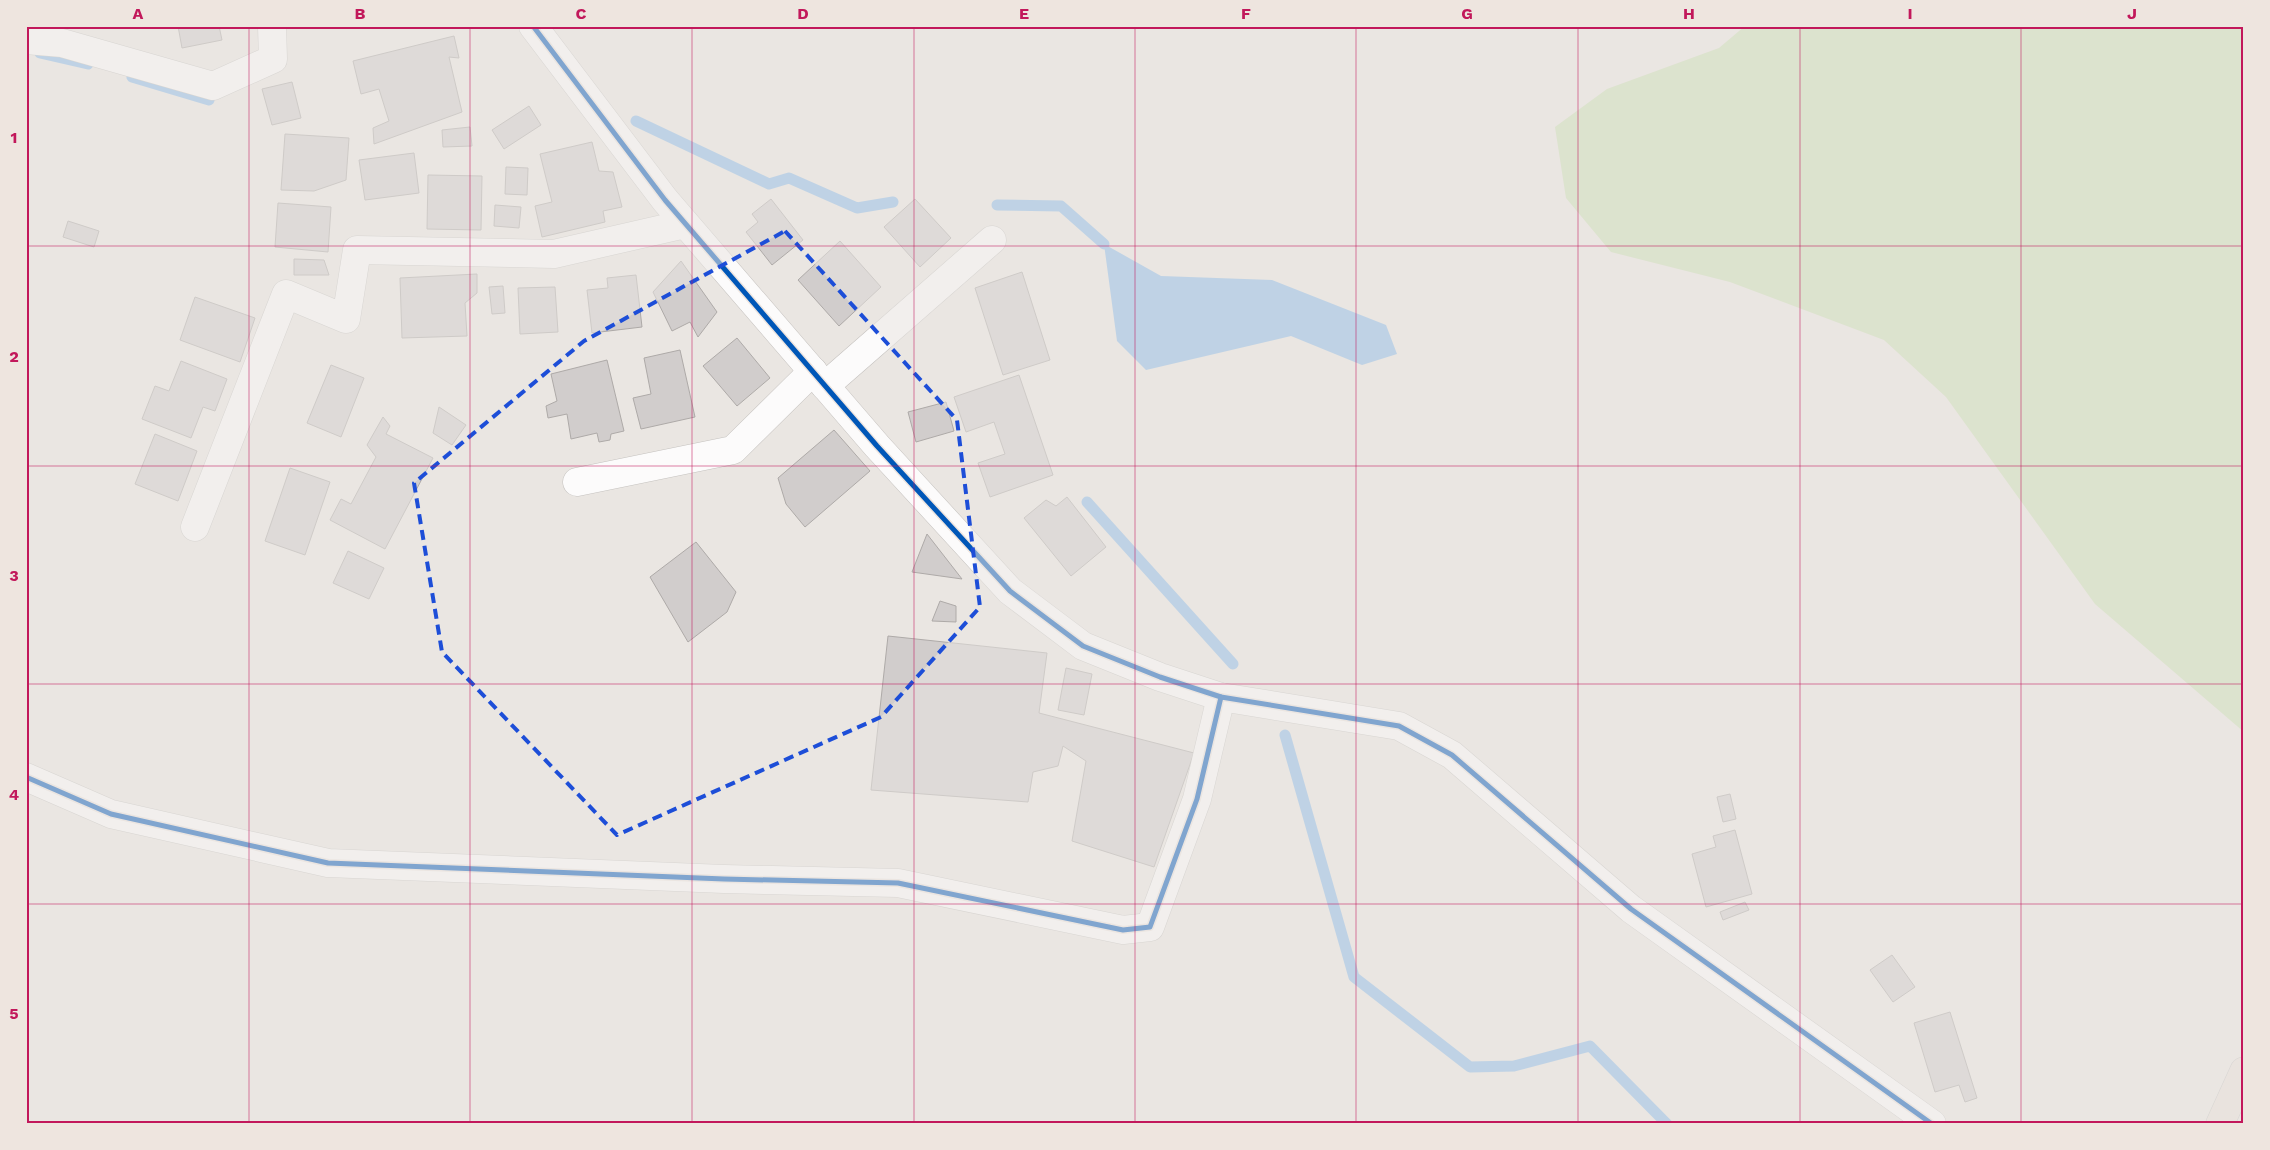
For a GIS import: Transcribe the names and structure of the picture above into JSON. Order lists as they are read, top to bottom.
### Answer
{
  "grid": {
    "columns": [
      "A",
      "B",
      "C",
      "D",
      "E",
      "F",
      "G",
      "H",
      "I",
      "J"
    ],
    "rows": [
      "1",
      "2",
      "3",
      "4",
      "5"
    ]
  }
}
